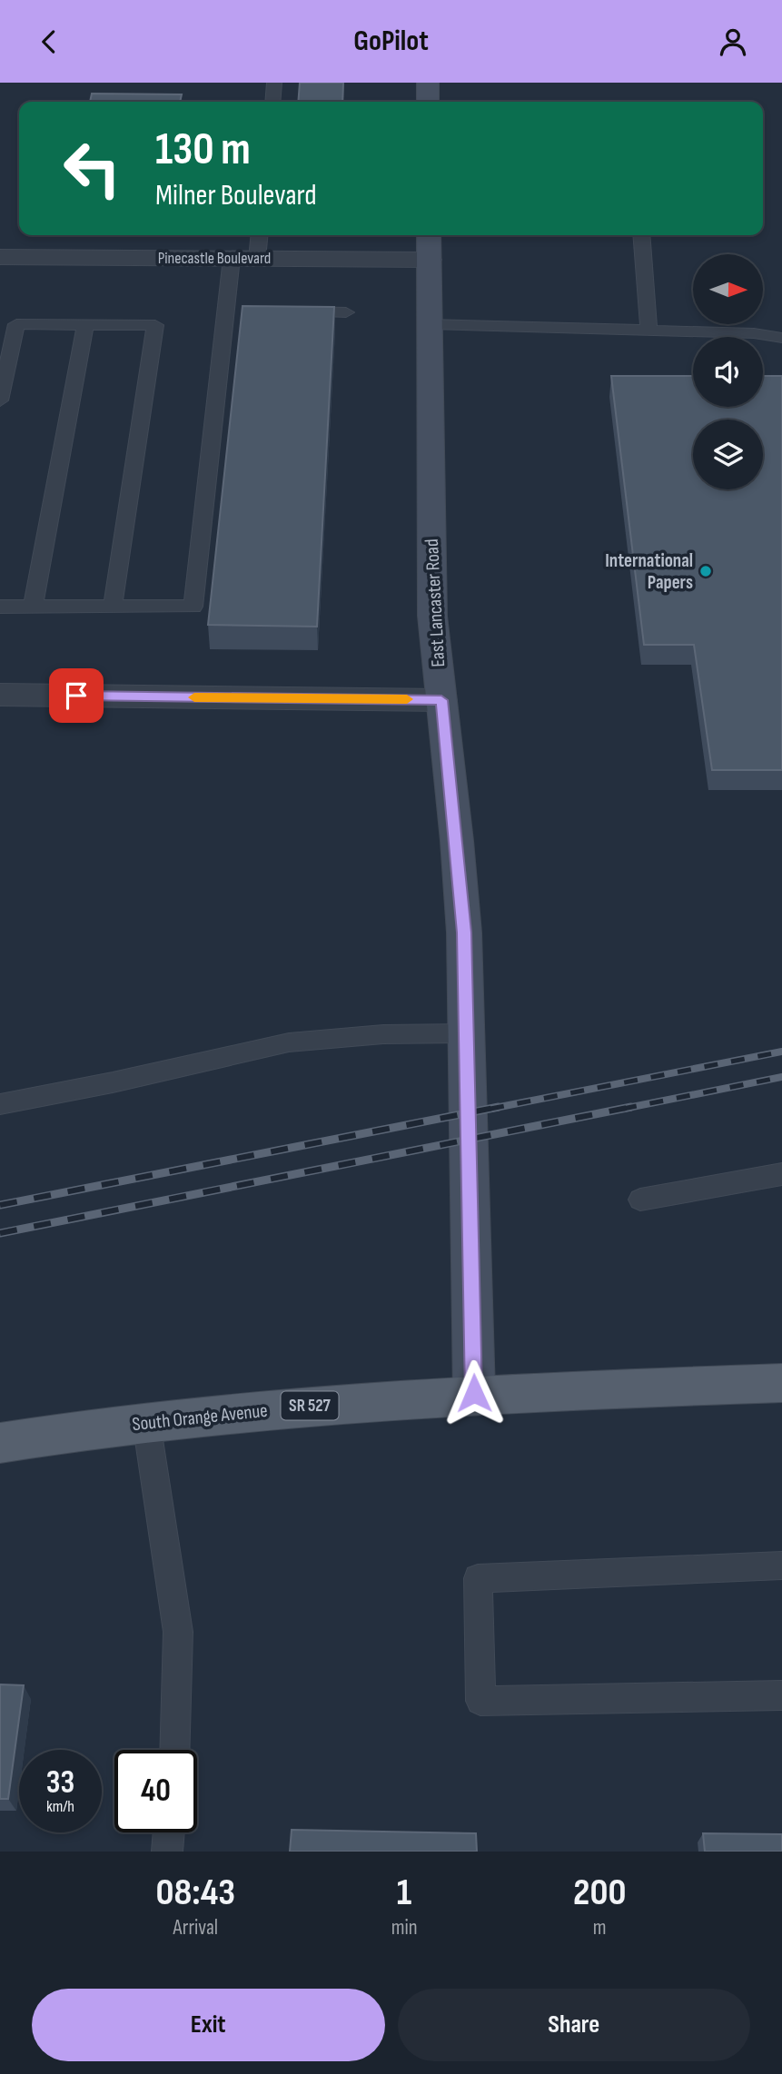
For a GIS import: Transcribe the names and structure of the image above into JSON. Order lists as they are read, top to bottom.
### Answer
{
  "streets": {
    "main road": ["SR 527", "South Orange Avenue"],
    "street": ["Pinecastle Boulevard", "East Lancaster Road"]
  },
  "crossings": [
    ["Pinecastle Boulevard", "East Lancaster Road"],
    ["East Lancaster Road", "South Orange Avenue"]
  ],
  "places": ["International Papers"],
  "north": "right",
  "page": {
    "header": "GoPilot",
    "turn": ["130 m", "Milner Boulevard"],
    "speed": "33 km/h",
    "limit": "40",
    "eta": [
      "08:43",
      "Arrival",
      "1",
      "min",
      "200",
      "m"
    ],
    "buttons": ["Exit", "Share"]
  }
}
